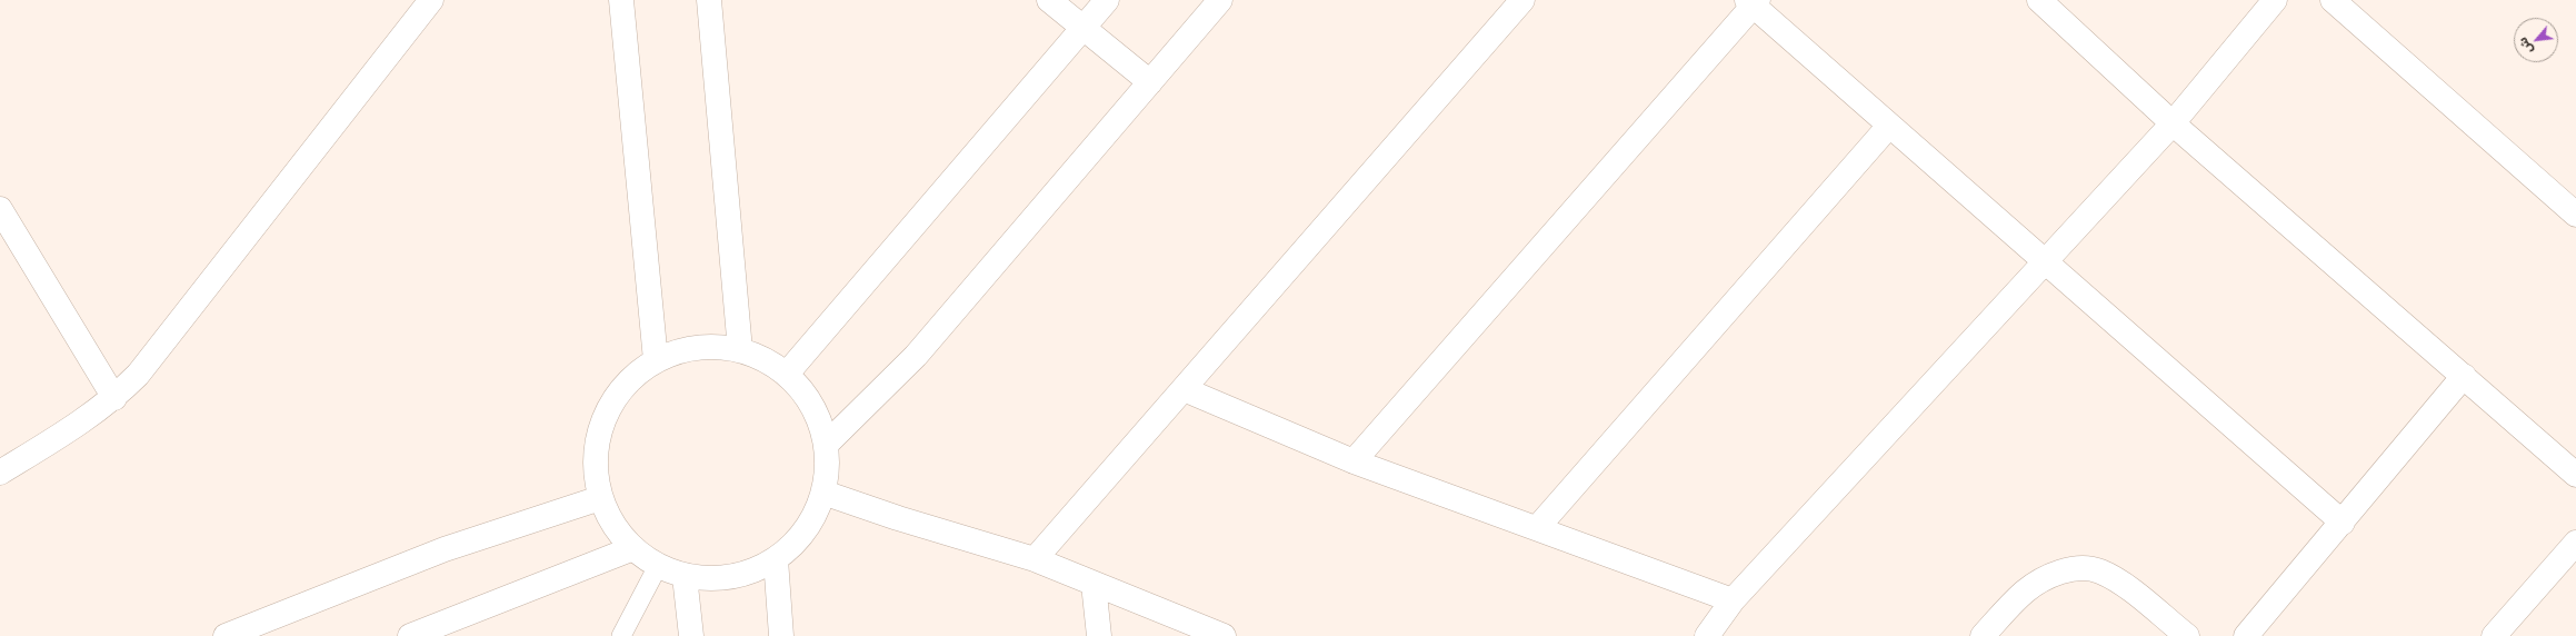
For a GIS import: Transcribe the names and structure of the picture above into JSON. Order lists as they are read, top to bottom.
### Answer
{
  "north": "bottom left"
}
